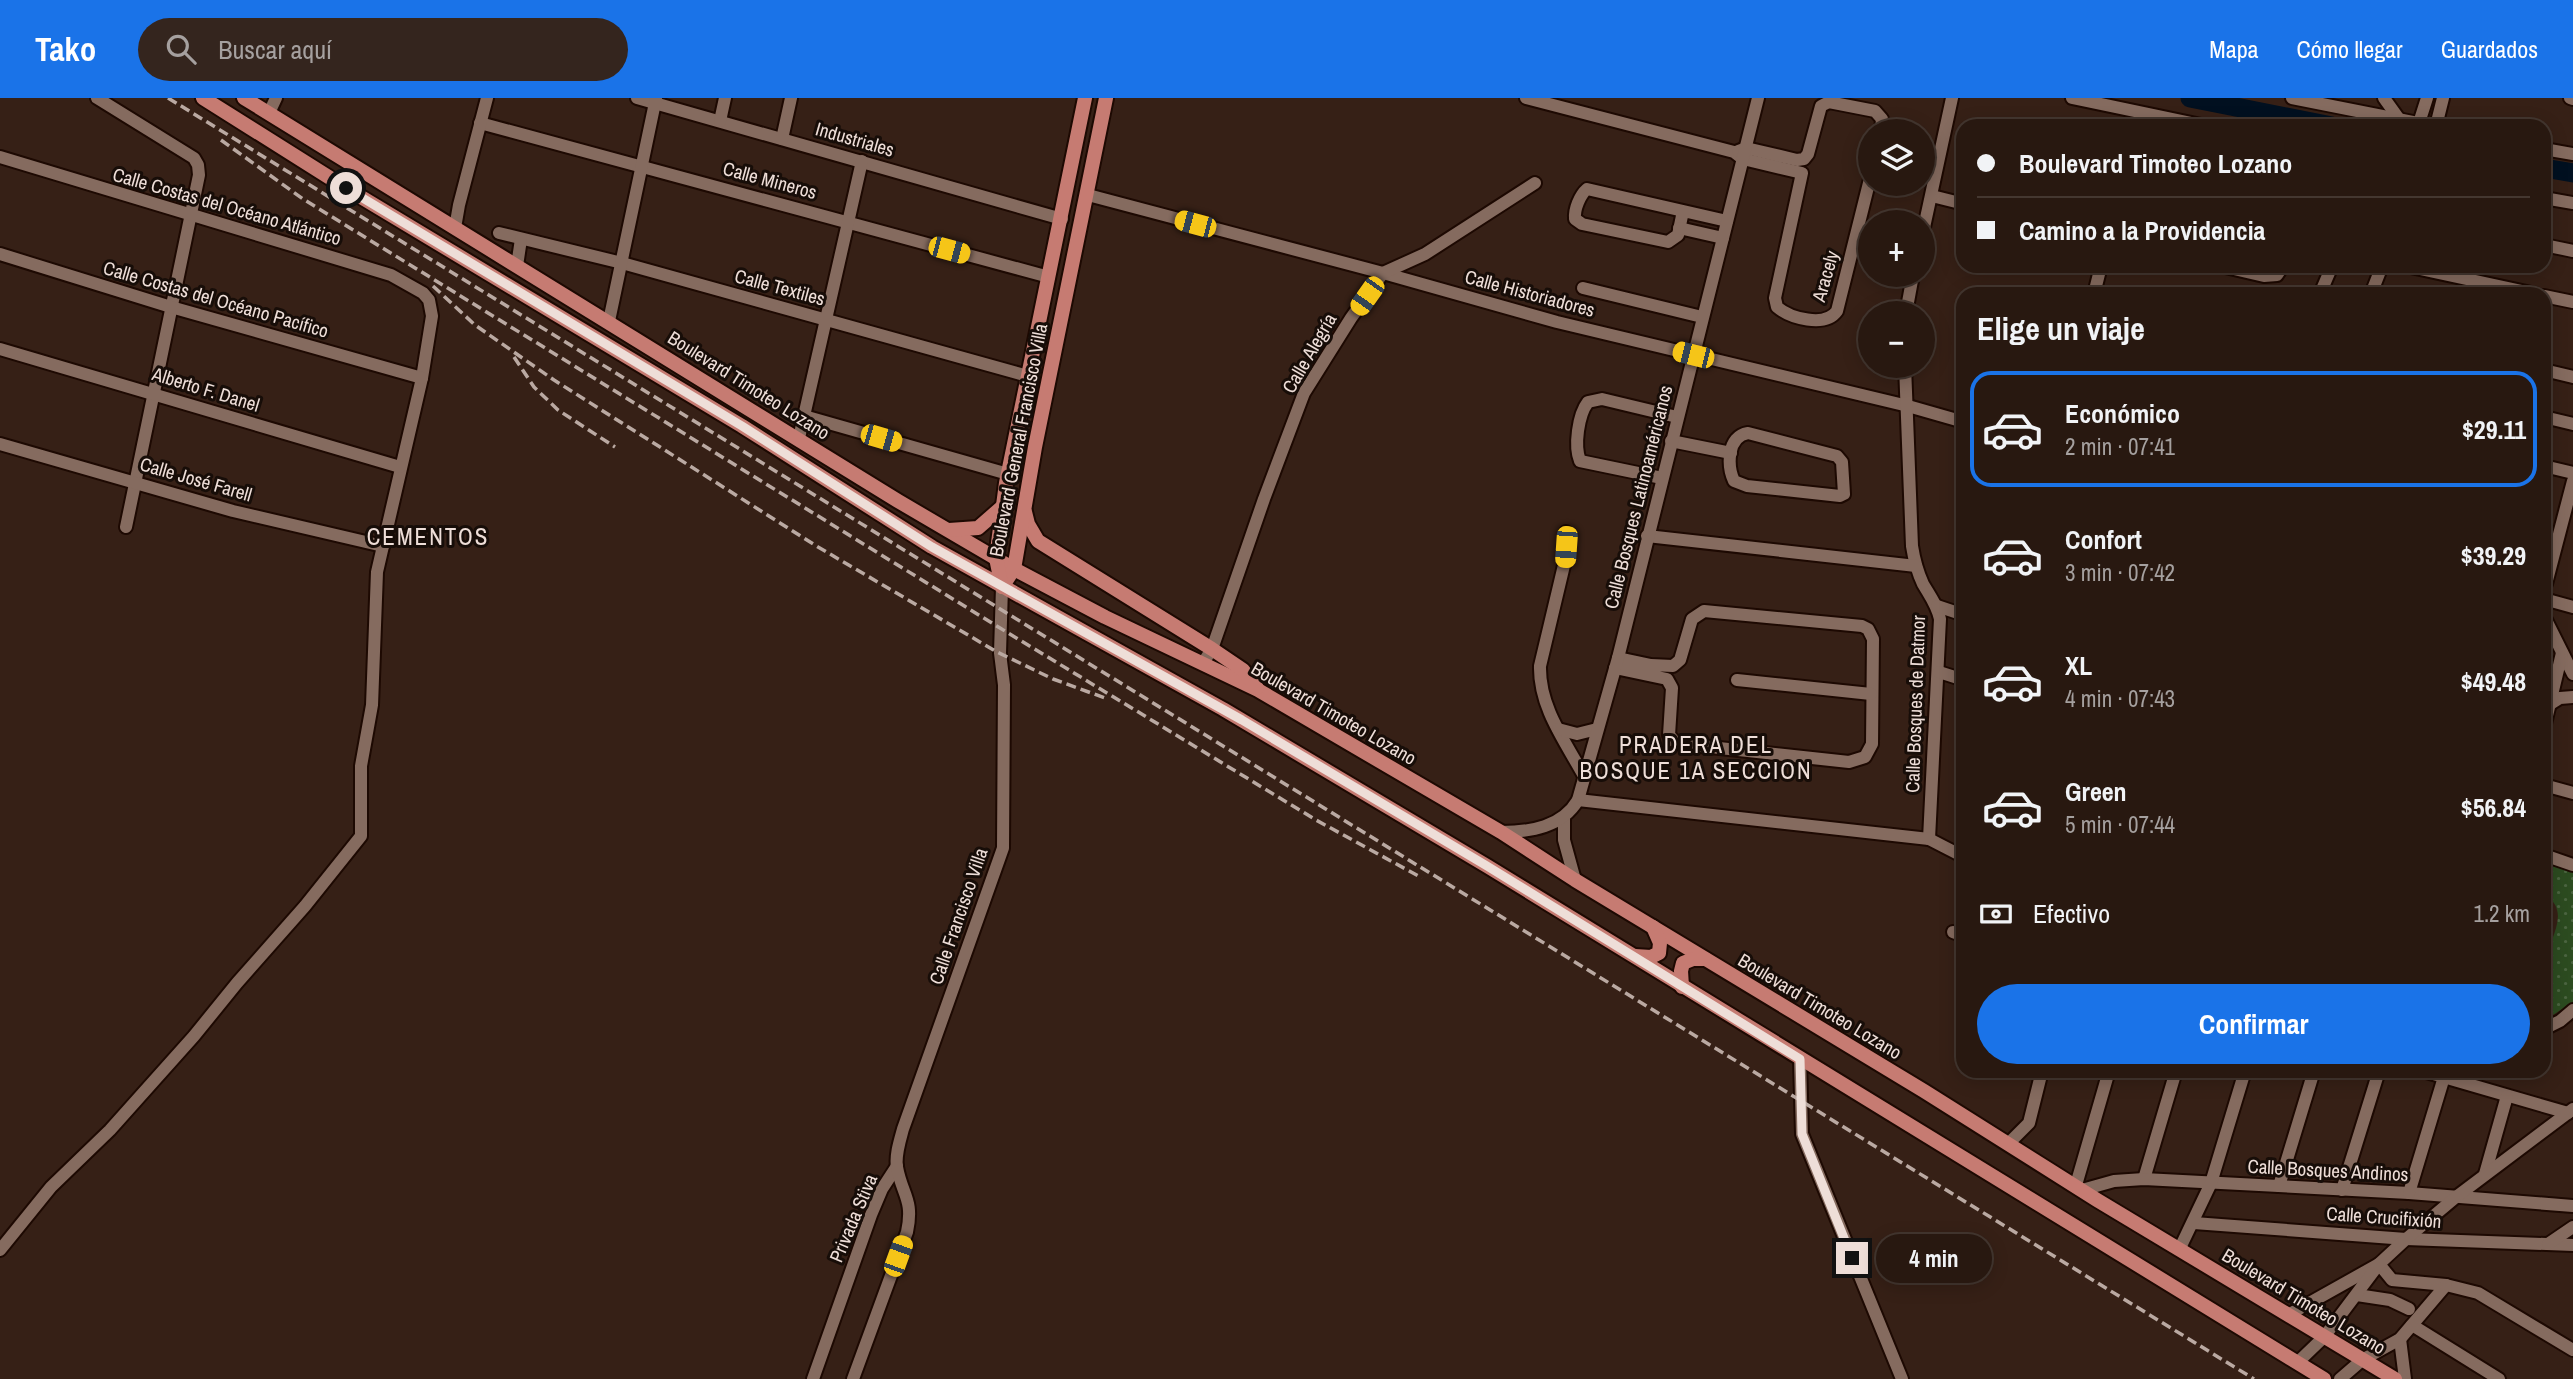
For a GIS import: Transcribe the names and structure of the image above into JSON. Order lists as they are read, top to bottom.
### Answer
{
  "streets": {
    "main road": ["Boulevard Timoteo Lozano", "Boulevard General Francisco Villa"],
    "street": [
      "Industriales",
      "Calle Mineros",
      "Calle Costas del Océano Atlántico",
      "Aracely",
      "Calle Textiles",
      "Calle Historiadores",
      "Calle Costas del Océano Pacífico",
      "Calle Alegría",
      "Alberto F. Danel",
      "Calle José Farell",
      "Calle Bosques Latinoaméricanos",
      "Calle Bosques de Datmor",
      "Calle Francisco Villa",
      "Calle Bosques Andinos",
      "Calle Crucifixión",
      "Privada Stiva"
    ]
  },
  "crossings": [
    ["Industriales", "Boulevard General Francisco Villa"],
    ["Calle Mineros", "Boulevard General Francisco Villa"],
    ["Calle Costas del Océano Atlántico", "Calle Costas del Océano Pacífico"],
    ["Aracely", "Calle Bosques Latinoaméricanos"],
    ["Calle Textiles", "Boulevard General Francisco Villa"],
    ["Calle Historiadores", "Calle Alegría"],
    ["Calle Historiadores", "Boulevard General Francisco Villa"],
    ["Calle Historiadores", "Calle Bosques Latinoaméricanos"],
    ["Calle Historiadores", "Calle Bosques de Datmor"],
    ["Calle Alegría", "Boulevard Timoteo Lozano"],
    ["Boulevard Timoteo Lozano", "Boulevard General Francisco Villa"],
    ["Boulevard Timoteo Lozano", "Calle Francisco Villa"],
    ["Boulevard Timoteo Lozano", "Calle Bosques Andinos"],
    ["Boulevard General Francisco Villa", "Calle Francisco Villa"],
    ["Calle Francisco Villa", "Privada Stiva"]
  ],
  "districts": ["CEMENTOS", "PRADERA DEL BOSQUE 1A SECCION"],
  "page": {
    "header": "Tako",
    "search": "Buscar aquí",
    "nav": ["Mapa", "Cómo llegar", "Guardados"],
    "map_buttons": ["+", "−"],
    "banner": ["Boulevard Timoteo Lozano", "Camino a la Providencia"],
    "heading": "Elige un viaje",
    "list": [
      {
        "name": "Económico",
        "note": "2 min · 07:41",
        "value": "$29.11"
      },
      {
        "name": "Confort",
        "note": "3 min · 07:42",
        "value": "$39.29"
      },
      {
        "name": "XL",
        "note": "4 min · 07:43",
        "value": "$49.48"
      },
      {
        "name": "Green",
        "note": "5 min · 07:44",
        "value": "$56.84"
      }
    ],
    "pay": ["Efectivo", "1.2 km"],
    "buttons": "Confirmar",
    "bubble": "4 min"
  }
}
